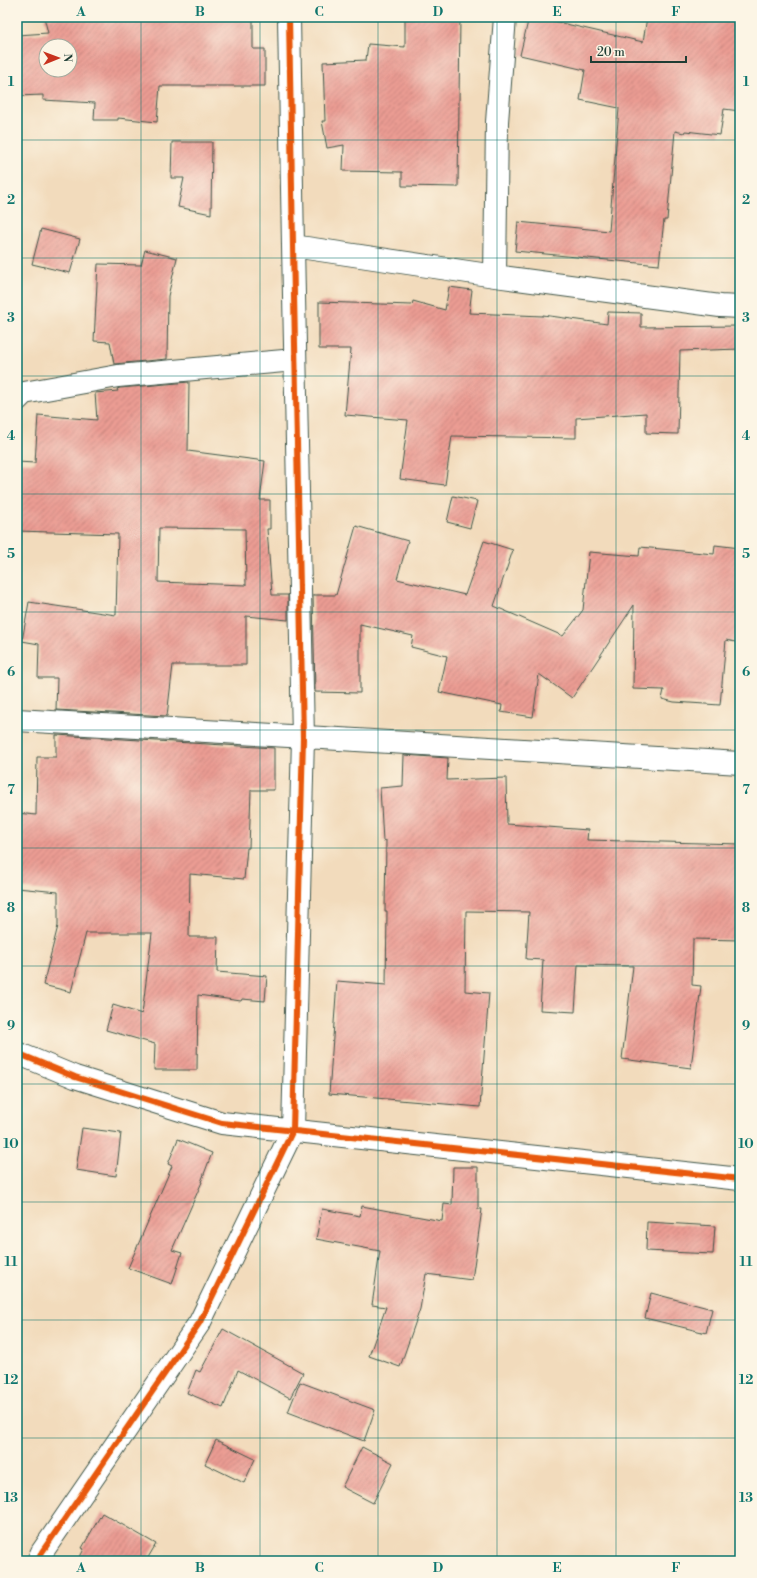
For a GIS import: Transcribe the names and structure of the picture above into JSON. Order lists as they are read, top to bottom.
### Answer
{
  "scale_bar": "20 m",
  "north": "right",
  "grid": {
    "columns": [
      "A",
      "B",
      "C",
      "D",
      "E",
      "F"
    ],
    "rows": [
      "1",
      "2",
      "3",
      "4",
      "5",
      "6",
      "7",
      "8",
      "9",
      "10",
      "11",
      "12",
      "13"
    ]
  }
}
